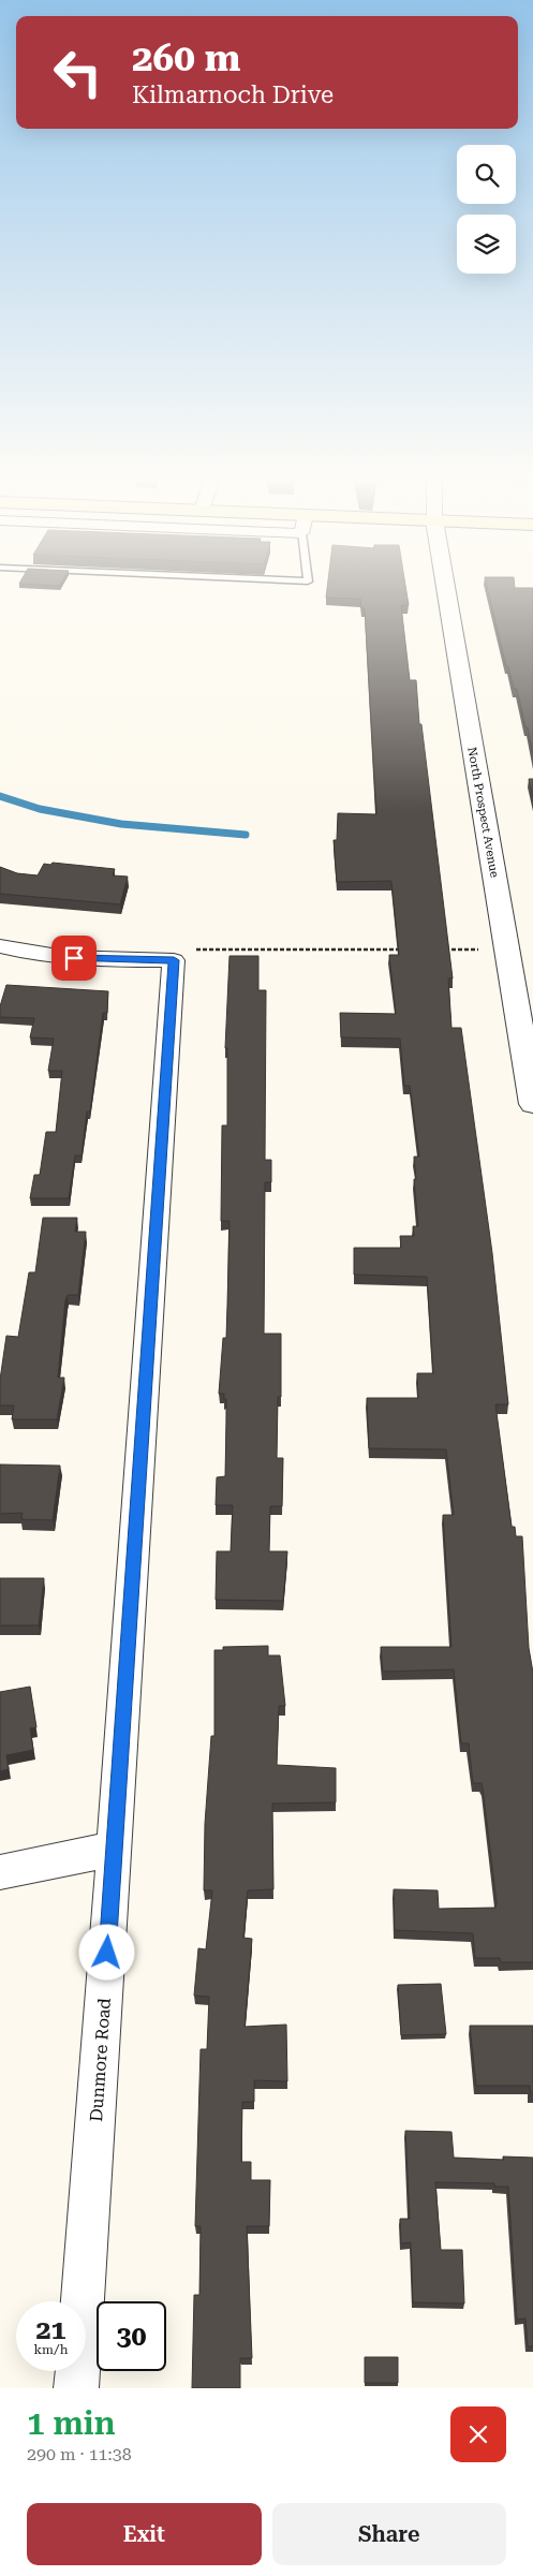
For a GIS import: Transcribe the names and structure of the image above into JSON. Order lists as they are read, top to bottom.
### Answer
{
  "streets": {
    "street": ["North Prospect Avenue", "Dunmore Road"]
  },
  "page": {
    "turn": ["260 m", "Kilmarnoch Drive"],
    "speed": "21 km/h",
    "limit": "30",
    "heading": ["1 min", "290 m · 11:38"],
    "buttons": ["Exit", "Share"]
  }
}
